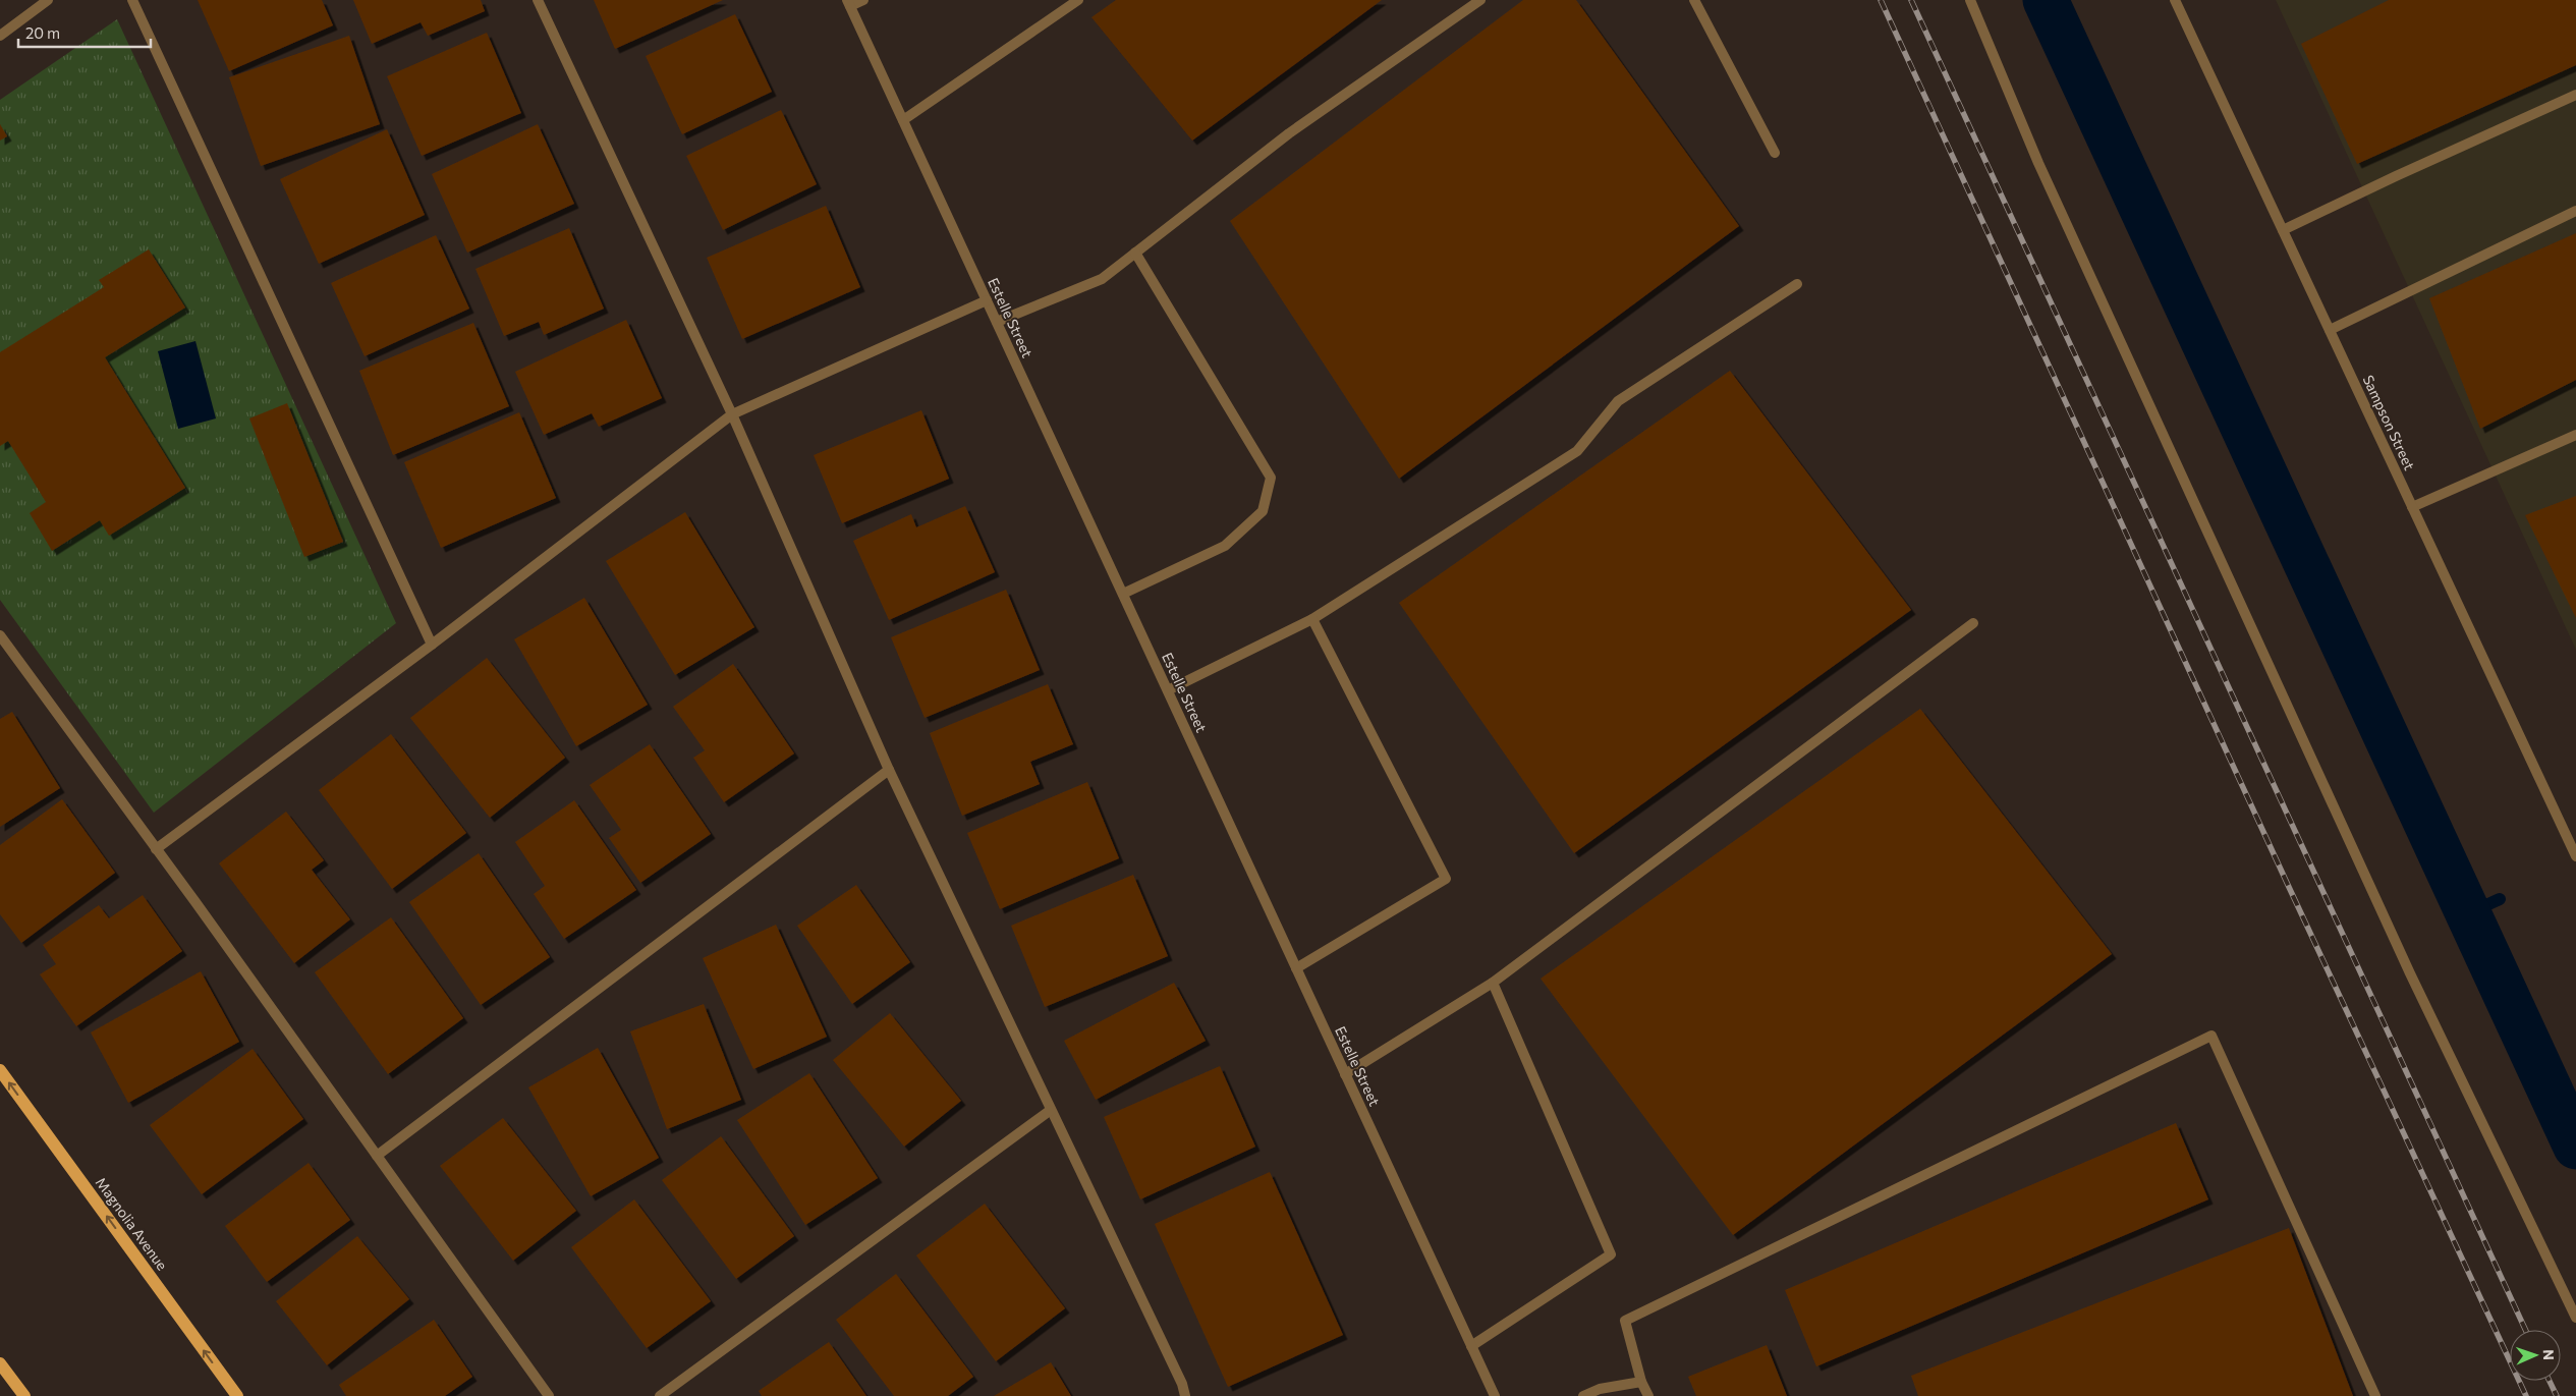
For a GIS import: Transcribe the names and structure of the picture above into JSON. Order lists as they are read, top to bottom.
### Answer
{
  "streets": {
    "main road": ["Magnolia Avenue"],
    "street": ["Estelle Street", "Sampson Street"]
  },
  "one_way": ["Magnolia Avenue"],
  "scale_bar": "20 m",
  "north": "right"
}
